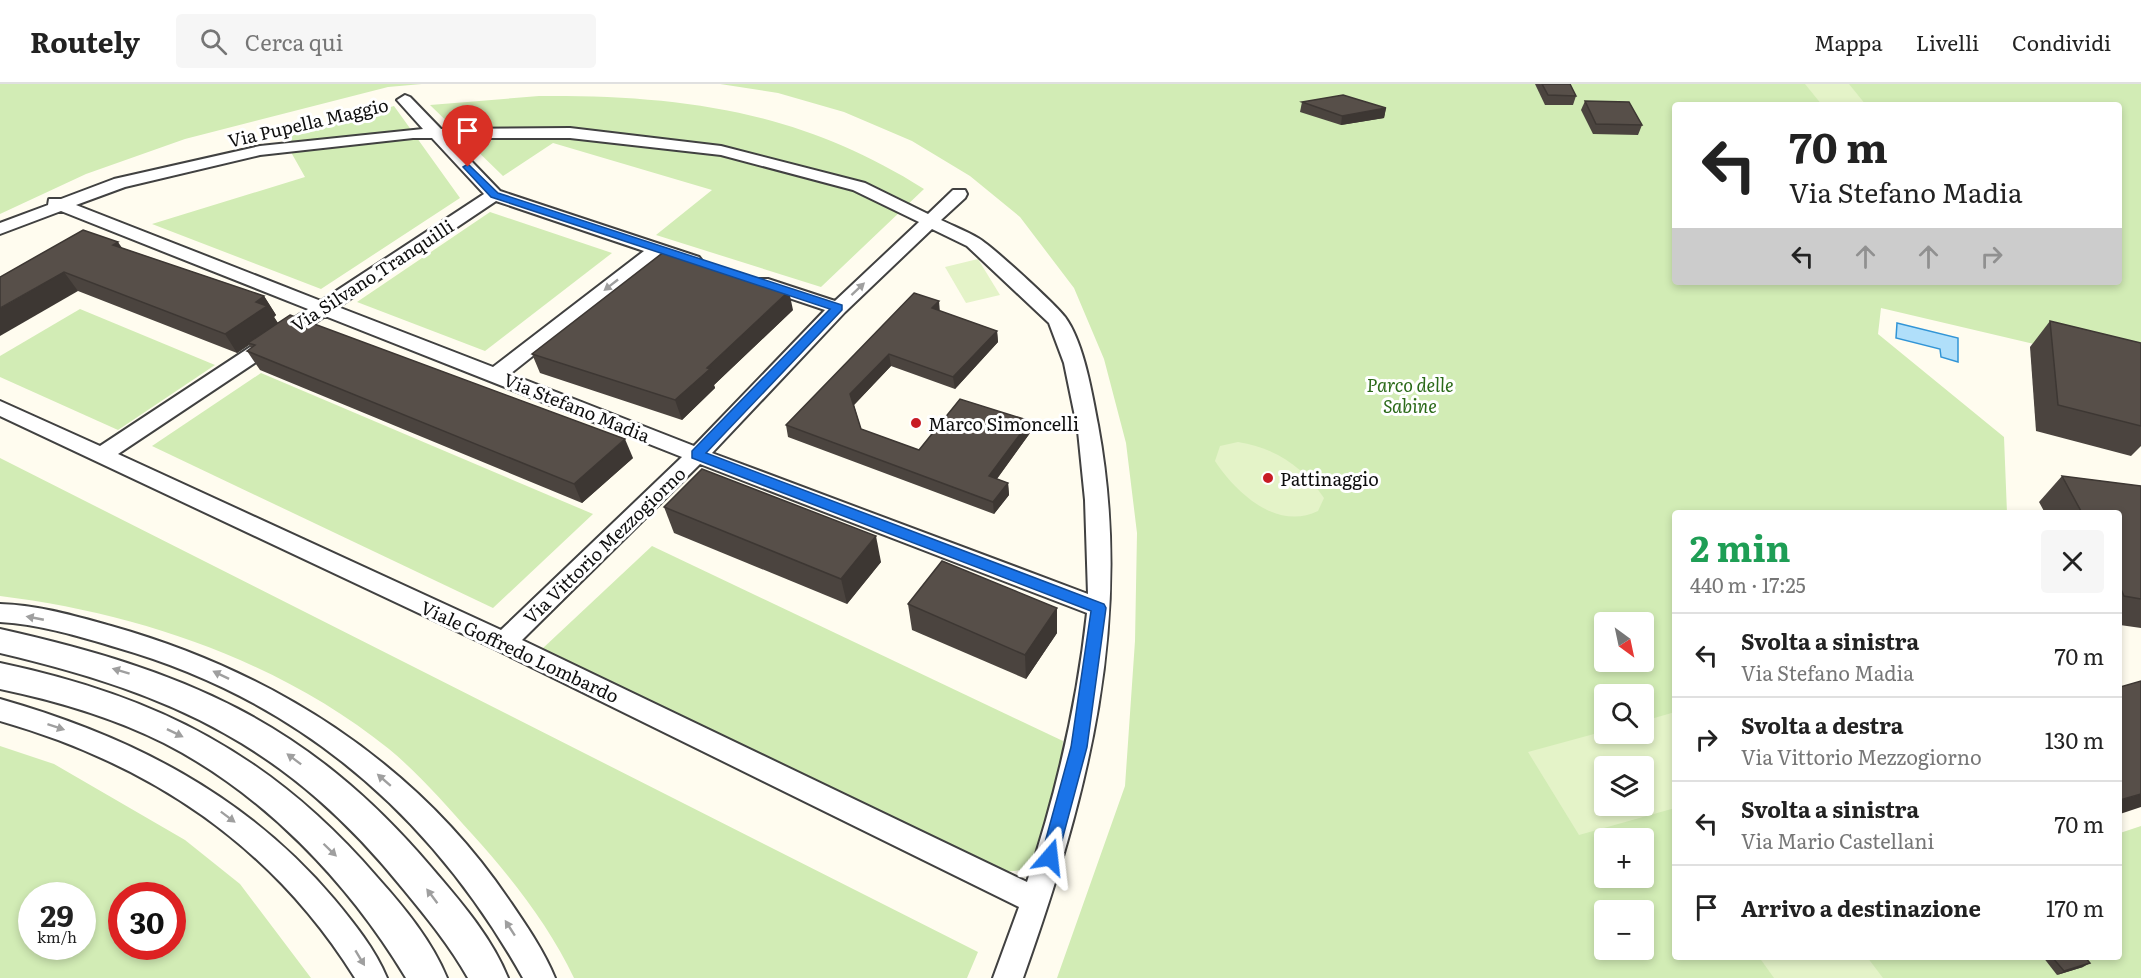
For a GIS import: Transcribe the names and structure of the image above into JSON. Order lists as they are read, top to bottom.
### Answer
{
  "streets": {
    "street": [
      "Via Pupella Maggio",
      "Via Silvano Tranquilli",
      "Via Stefano Madia",
      "Via Vittorio Mezzogiorno",
      "Viale Goffredo Lombardo"
    ]
  },
  "crossings": [
    ["Via Pupella Maggio", "Via Stefano Madia"],
    ["Via Silvano Tranquilli", "Via Stefano Madia"],
    ["Via Silvano Tranquilli", "Viale Goffredo Lombardo"],
    ["Via Stefano Madia", "Via Vittorio Mezzogiorno"],
    ["Via Vittorio Mezzogiorno", "Viale Goffredo Lombardo"]
  ],
  "parks": ["Parco delle Sabine"],
  "places": ["Marco Simoncelli", "Pattinaggio"],
  "north": "bottom right",
  "page": {
    "header": "Routely",
    "search": "Cerca qui",
    "nav": ["Mappa", "Livelli", "Condividi"],
    "turn": ["70 m", "Via Stefano Madia"],
    "heading": ["2 min", "440 m · 17:25"],
    "map_buttons": ["+", "−"],
    "list": [
      {
        "name": "Svolta a sinistra",
        "note": "Via Stefano Madia",
        "value": "70 m"
      },
      {
        "name": "Svolta a destra",
        "note": "Via Vittorio Mezzogiorno",
        "value": "130 m"
      },
      {
        "name": "Svolta a sinistra",
        "note": "Via Mario Castellani",
        "value": "70 m"
      },
      {
        "name": "Arrivo a destinazione",
        "value": "170 m"
      }
    ],
    "speed": "29 km/h",
    "limit": "30"
  }
}
